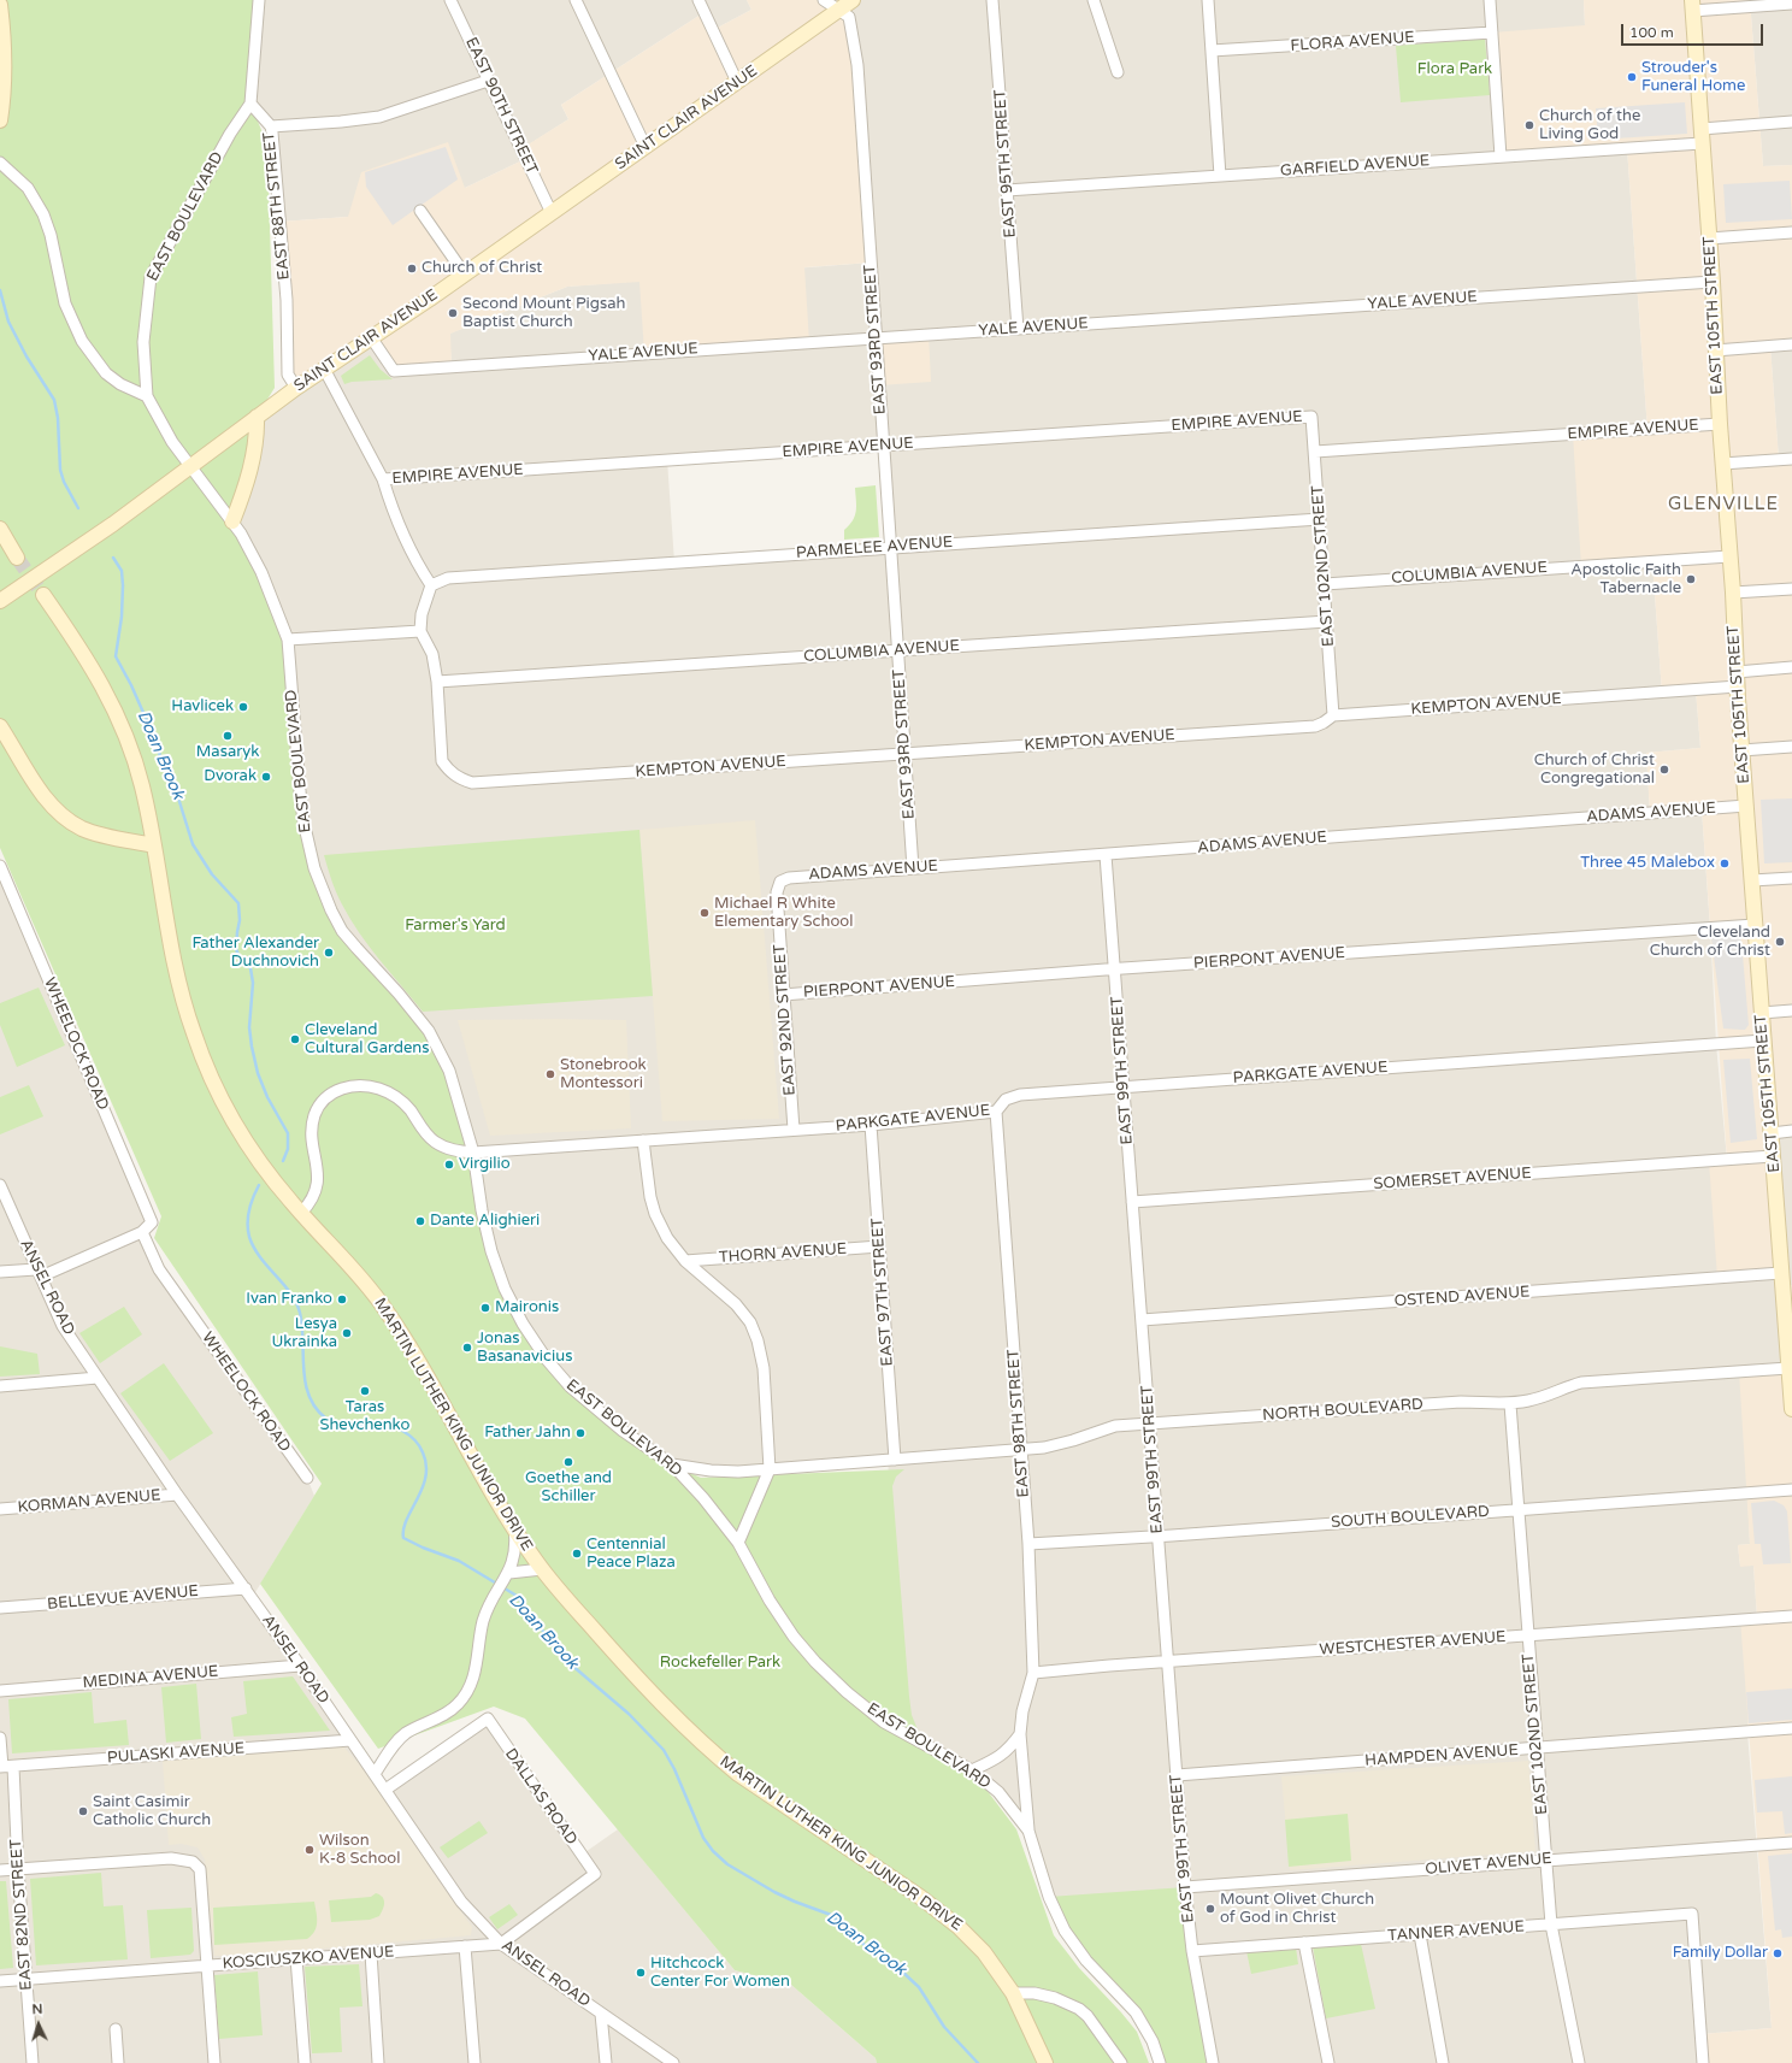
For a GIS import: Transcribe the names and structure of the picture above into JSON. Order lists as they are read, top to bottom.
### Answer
{
  "streets": {
    "main road": ["SAINT CLAIR AVENUE", "EAST 105TH STREET", "MARTIN LUTHER KING JUNIOR DRIVE"],
    "street": [
      "FLORA AVENUE",
      "EAST 90TH STREET",
      "EAST 95TH STREET",
      "GARFIELD AVENUE",
      "EAST 88TH STREET",
      "EAST BOULEVARD",
      "YALE AVENUE",
      "EAST 93RD STREET",
      "EMPIRE AVENUE",
      "PARMELEE AVENUE",
      "EAST 102ND STREET",
      "COLUMBIA AVENUE",
      "KEMPTON AVENUE",
      "ADAMS AVENUE",
      "PIERPONT AVENUE",
      "EAST 92ND STREET",
      "WHEELOCK ROAD",
      "EAST 99TH STREET",
      "PARKGATE AVENUE",
      "SOMERSET AVENUE",
      "THORN AVENUE",
      "ANSEL ROAD",
      "EAST 97TH STREET",
      "OSTEND AVENUE",
      "NORTH BOULEVARD",
      "EAST 98TH STREET",
      "KORMAN AVENUE",
      "SOUTH BOULEVARD",
      "BELLEVUE AVENUE",
      "WESTCHESTER AVENUE",
      "MEDINA AVENUE",
      "PULASKI AVENUE",
      "HAMPDEN AVENUE",
      "DALLAS ROAD",
      "OLIVET AVENUE",
      "EAST 82ND STREET",
      "TANNER AVENUE",
      "KOSCIUSZKO AVENUE"
    ]
  },
  "crossings": [
    ["EAST 90TH STREET", "SAINT CLAIR AVENUE"],
    ["SAINT CLAIR AVENUE", "EAST 88TH STREET"],
    ["SAINT CLAIR AVENUE", "EAST BOULEVARD"],
    ["SAINT CLAIR AVENUE", "YALE AVENUE"],
    ["SAINT CLAIR AVENUE", "EAST 93RD STREET"],
    ["EAST 95TH STREET", "GARFIELD AVENUE"],
    ["EAST 95TH STREET", "YALE AVENUE"],
    ["GARFIELD AVENUE", "EAST 105TH STREET"],
    ["EAST 88TH STREET", "EAST BOULEVARD"],
    ["EAST BOULEVARD", "PARKGATE AVENUE"],
    ["EAST BOULEVARD", "NORTH BOULEVARD"],
    ["EAST BOULEVARD", "EAST 98TH STREET"],
    ["YALE AVENUE", "EAST 105TH STREET"],
    ["YALE AVENUE", "EAST 93RD STREET"],
    ["EAST 105TH STREET", "EMPIRE AVENUE"],
    ["EAST 105TH STREET", "COLUMBIA AVENUE"],
    ["EAST 105TH STREET", "KEMPTON AVENUE"],
    ["EAST 105TH STREET", "ADAMS AVENUE"],
    ["EAST 105TH STREET", "PIERPONT AVENUE"],
    ["EAST 105TH STREET", "PARKGATE AVENUE"],
    ["EAST 105TH STREET", "SOMERSET AVENUE"],
    ["EAST 105TH STREET", "OSTEND AVENUE"],
    ["EAST 105TH STREET", "NORTH BOULEVARD"],
    ["EAST 93RD STREET", "EMPIRE AVENUE"],
    ["EAST 93RD STREET", "PARMELEE AVENUE"],
    ["EAST 93RD STREET", "COLUMBIA AVENUE"],
    ["EAST 93RD STREET", "KEMPTON AVENUE"],
    ["EAST 93RD STREET", "ADAMS AVENUE"],
    ["EMPIRE AVENUE", "EAST 102ND STREET"],
    ["PARMELEE AVENUE", "EAST 102ND STREET"],
    ["EAST 102ND STREET", "COLUMBIA AVENUE"],
    ["EAST 102ND STREET", "KEMPTON AVENUE"],
    ["EAST 102ND STREET", "NORTH BOULEVARD"],
    ["EAST 102ND STREET", "SOUTH BOULEVARD"],
    ["EAST 102ND STREET", "WESTCHESTER AVENUE"],
    ["EAST 102ND STREET", "HAMPDEN AVENUE"],
    ["EAST 102ND STREET", "OLIVET AVENUE"],
    ["EAST 102ND STREET", "TANNER AVENUE"],
    ["COLUMBIA AVENUE", "KEMPTON AVENUE"],
    ["ADAMS AVENUE", "EAST 92ND STREET"],
    ["ADAMS AVENUE", "EAST 99TH STREET"],
    ["PIERPONT AVENUE", "EAST 92ND STREET"],
    ["PIERPONT AVENUE", "EAST 99TH STREET"],
    ["EAST 92ND STREET", "PARKGATE AVENUE"],
    ["EAST 99TH STREET", "PARKGATE AVENUE"],
    ["EAST 99TH STREET", "SOMERSET AVENUE"],
    ["EAST 99TH STREET", "OSTEND AVENUE"],
    ["EAST 99TH STREET", "NORTH BOULEVARD"],
    ["EAST 99TH STREET", "SOUTH BOULEVARD"],
    ["EAST 99TH STREET", "WESTCHESTER AVENUE"],
    ["EAST 99TH STREET", "HAMPDEN AVENUE"],
    ["EAST 99TH STREET", "OLIVET AVENUE"],
    ["EAST 99TH STREET", "TANNER AVENUE"],
    ["PARKGATE AVENUE", "EAST 97TH STREET"],
    ["PARKGATE AVENUE", "EAST 98TH STREET"],
    ["PARKGATE AVENUE", "MARTIN LUTHER KING JUNIOR DRIVE"],
    ["THORN AVENUE", "EAST 97TH STREET"],
    ["ANSEL ROAD", "KORMAN AVENUE"],
    ["ANSEL ROAD", "BELLEVUE AVENUE"],
    ["ANSEL ROAD", "MEDINA AVENUE"],
    ["ANSEL ROAD", "PULASKI AVENUE"],
    ["ANSEL ROAD", "DALLAS ROAD"],
    ["ANSEL ROAD", "KOSCIUSZKO AVENUE"],
    ["EAST 97TH STREET", "NORTH BOULEVARD"],
    ["NORTH BOULEVARD", "EAST 98TH STREET"],
    ["EAST 98TH STREET", "SOUTH BOULEVARD"],
    ["EAST 98TH STREET", "WESTCHESTER AVENUE"],
    ["PULASKI AVENUE", "EAST 82ND STREET"],
    ["DALLAS ROAD", "KOSCIUSZKO AVENUE"],
    ["EAST 82ND STREET", "KOSCIUSZKO AVENUE"]
  ],
  "districts": ["GLENVILLE"],
  "water": ["Doan Brook"],
  "parks": ["Flora Park", "Farmer's Yard", "Rockefeller Park"],
  "places": [
    "Strouder's Funeral Home",
    "Church of the Living God",
    "Church of Christ",
    "Second Mount Pigsah Baptist Church",
    "Apostolic Faith Tabernacle",
    "Havlicek",
    "Masaryk",
    "Church of Christ Congregational",
    "Dvorak",
    "Three 45 Malebox",
    "Michael R White Elementary School",
    "Cleveland Church of Christ",
    "Father Alexander Duchnovich",
    "Cleveland Cultural Gardens",
    "Stonebrook Montessori",
    "Virgilio",
    "Dante Alighieri",
    "Ivan Franko",
    "Maironis",
    "Lesya Ukrainka",
    "Jonas Basanavicius",
    "Taras Shevchenko",
    "Father Jahn",
    "Goethe and Schiller",
    "Centennial Peace Plaza",
    "Saint Casimir Catholic Church",
    "Wilson K-8 School",
    "Mount Olivet Church of God in Christ",
    "Family Dollar",
    "Hitchcock Center For Women"
  ],
  "scale_bar": "100 m",
  "north": "top"
}
